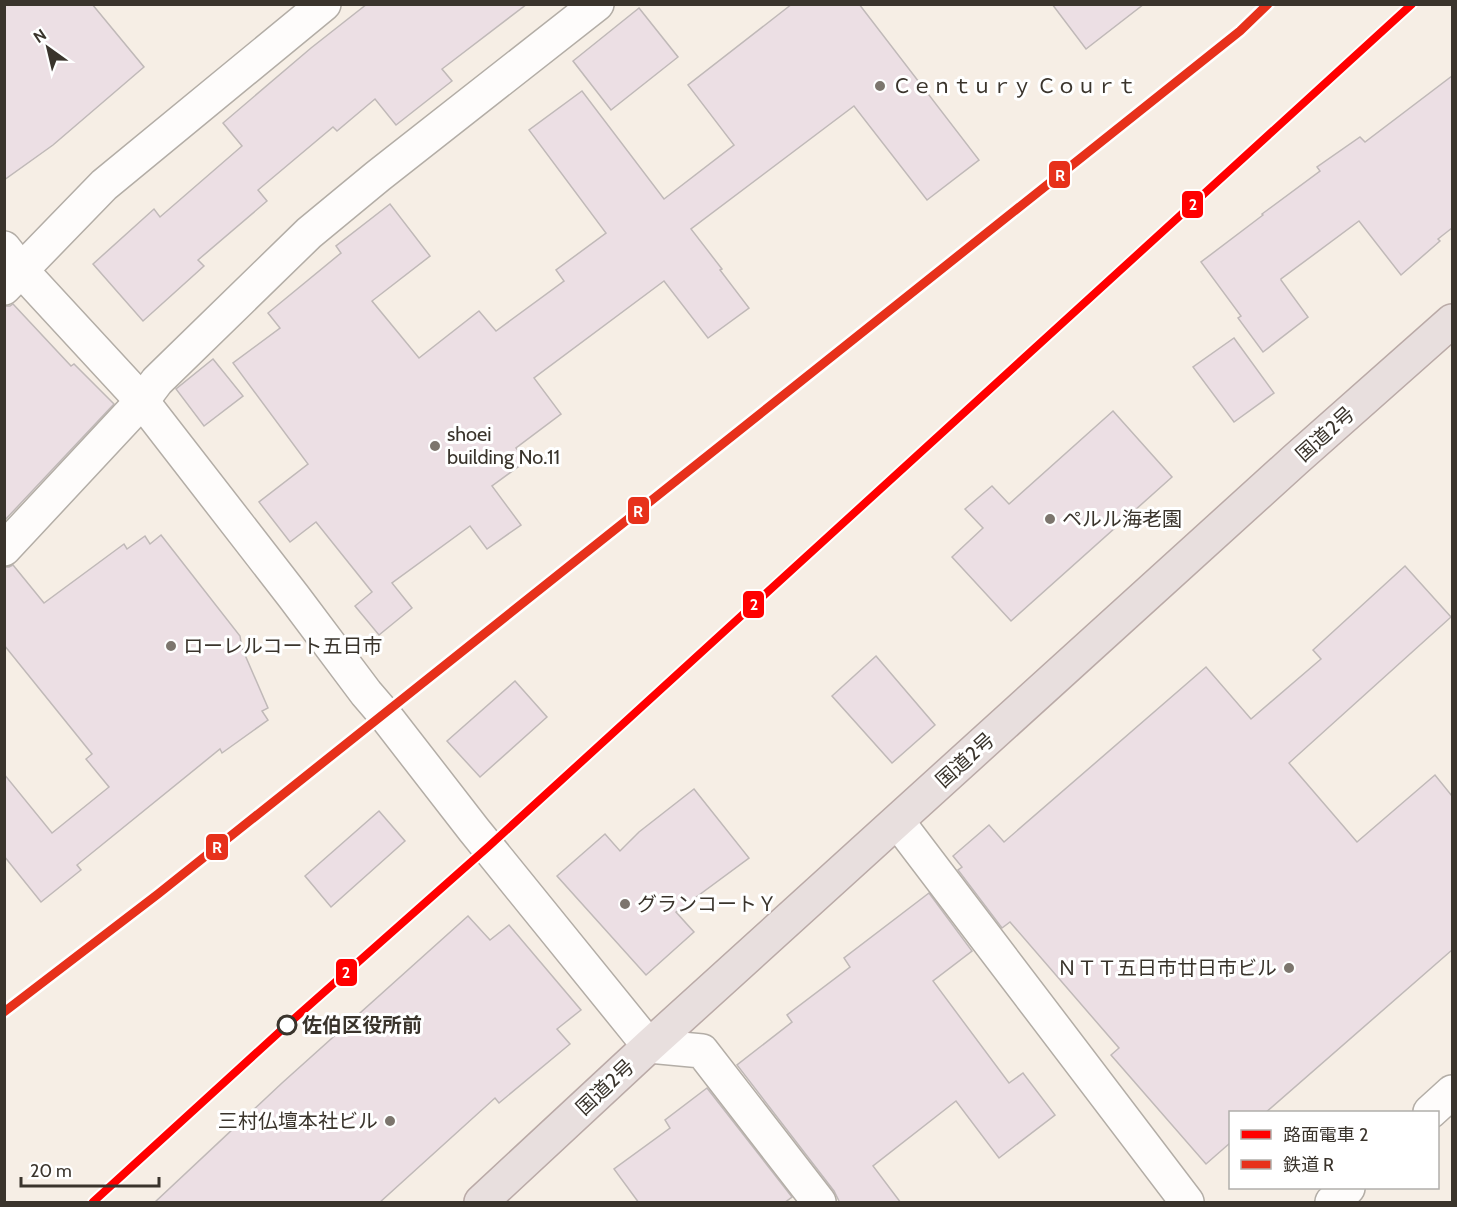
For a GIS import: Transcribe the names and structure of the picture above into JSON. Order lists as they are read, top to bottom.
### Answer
{
  "streets": {
    "highway": ["国道2号"]
  },
  "places": [
    "Ｃｅｎｔｕｒｙ Ｃｏｕｒｔ",
    "shoei building No.11",
    "ペルル海老園",
    "ローレルコート五日市",
    "グランコートＹ",
    "ＮＴＴ五日市廿日市ビル",
    "佐伯区役所前",
    "三村仏壇本社ビル"
  ],
  "lines": ["tram line 2", "rail line R"],
  "legend": ["路面電車 2", "鉄道 R"],
  "scale_bar": "20 m",
  "north": "top left"
}
